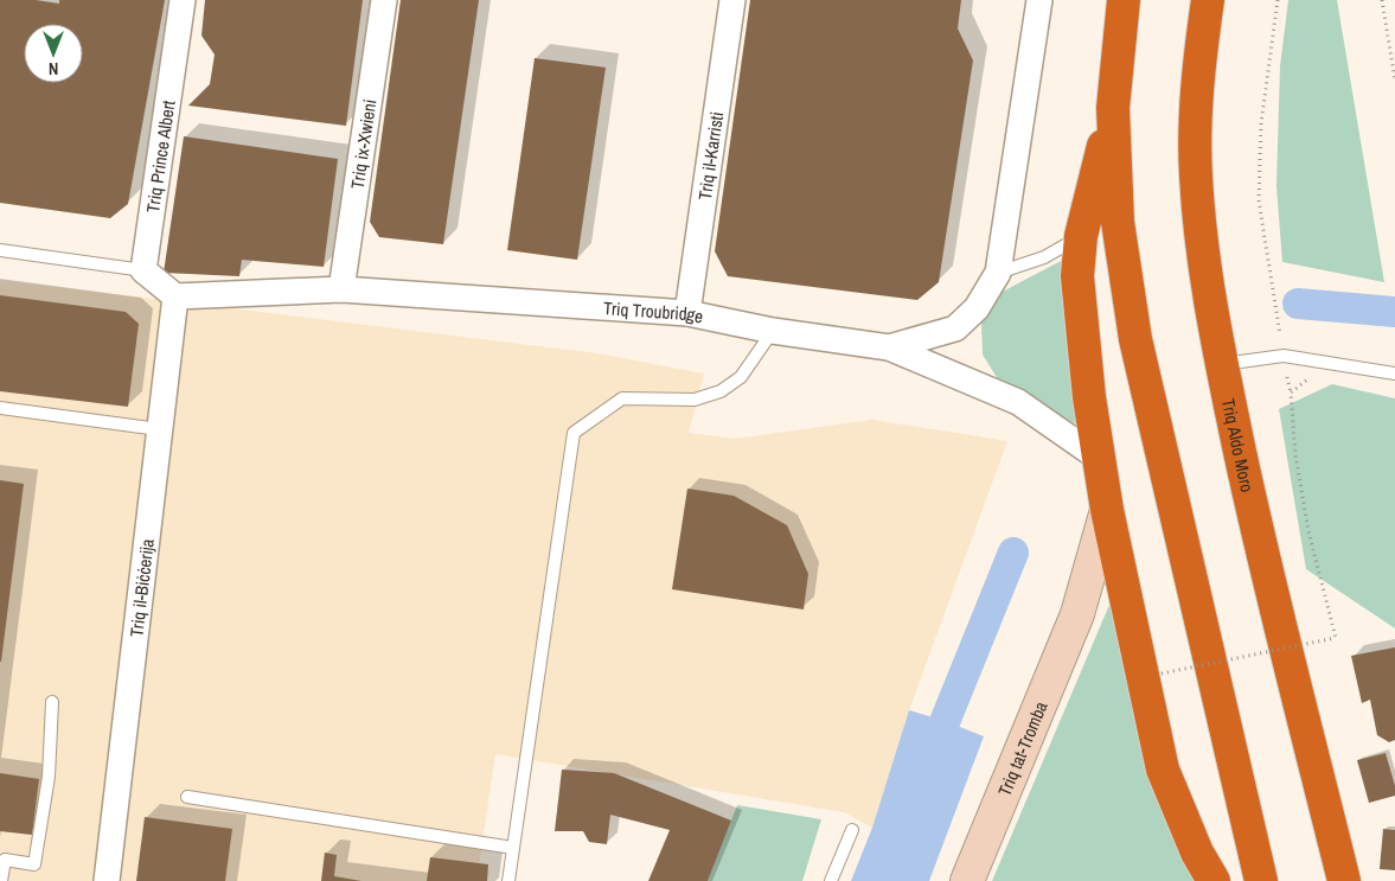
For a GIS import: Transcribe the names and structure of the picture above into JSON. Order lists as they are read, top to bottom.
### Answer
{
  "streets": {
    "highway": ["Triq Aldo Moro"],
    "street": [
      "Triq ix-Xwieni",
      "Triq Prince Albert",
      "Triq il-Karristi",
      "Triq Troubridge",
      "Triq il-Biċċerija",
      "Triq tat-Tromba"
    ]
  },
  "crossings": [
    ["Triq ix-Xwieni", "Triq Troubridge"],
    ["Triq il-Karristi", "Triq Troubridge"],
    ["Triq Troubridge", "Triq il-Biċċerija"]
  ],
  "north": "bottom"
}
